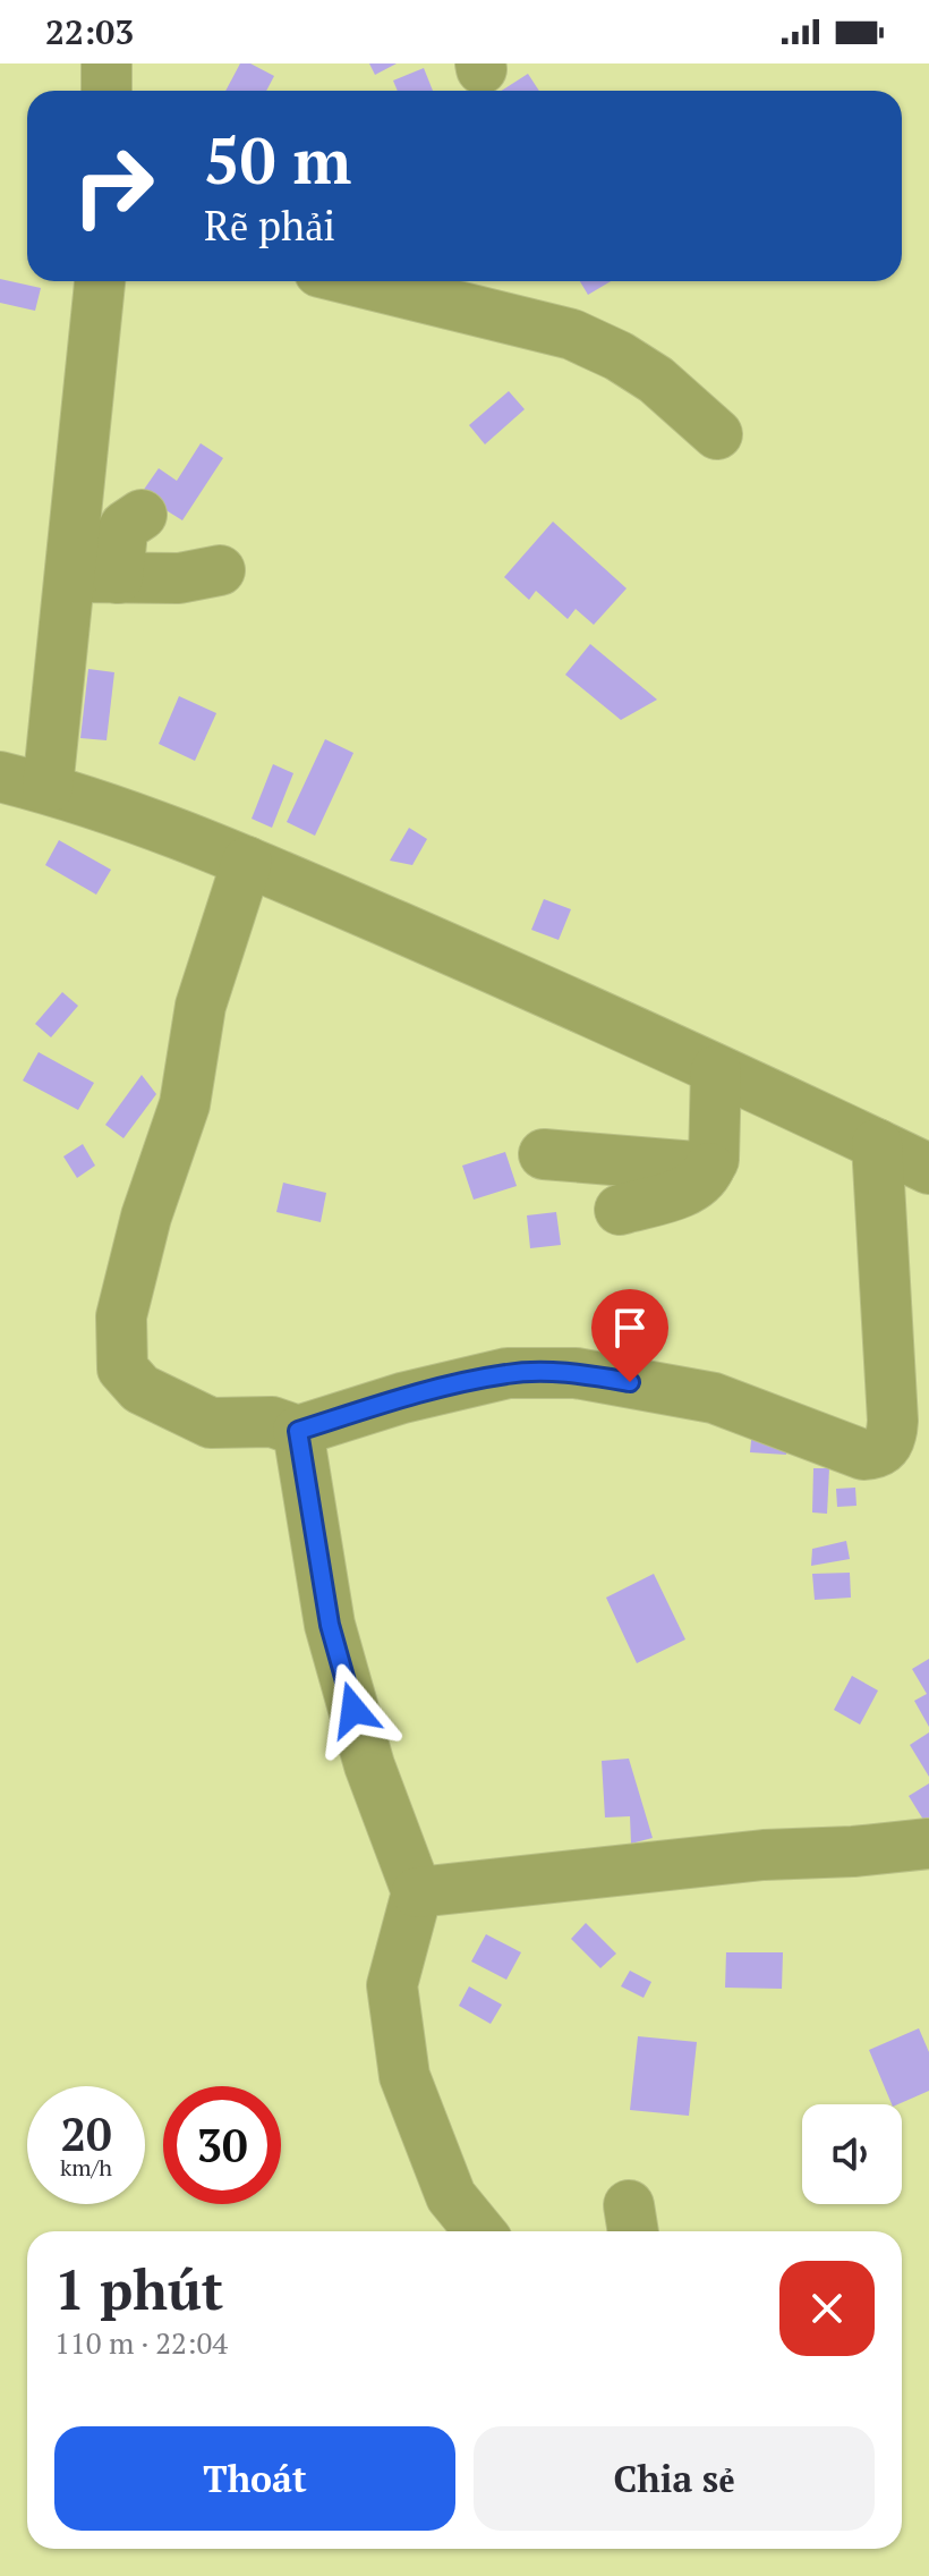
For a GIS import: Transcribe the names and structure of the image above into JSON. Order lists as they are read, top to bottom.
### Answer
{
  "page": {
    "status": "22:03",
    "turn": ["50 m", "Rẽ phải"],
    "speed": "20 km/h",
    "limit": "30",
    "heading": ["1 phút", "110 m · 22:04"],
    "buttons": ["Thoát", "Chia sẻ"]
  }
}
